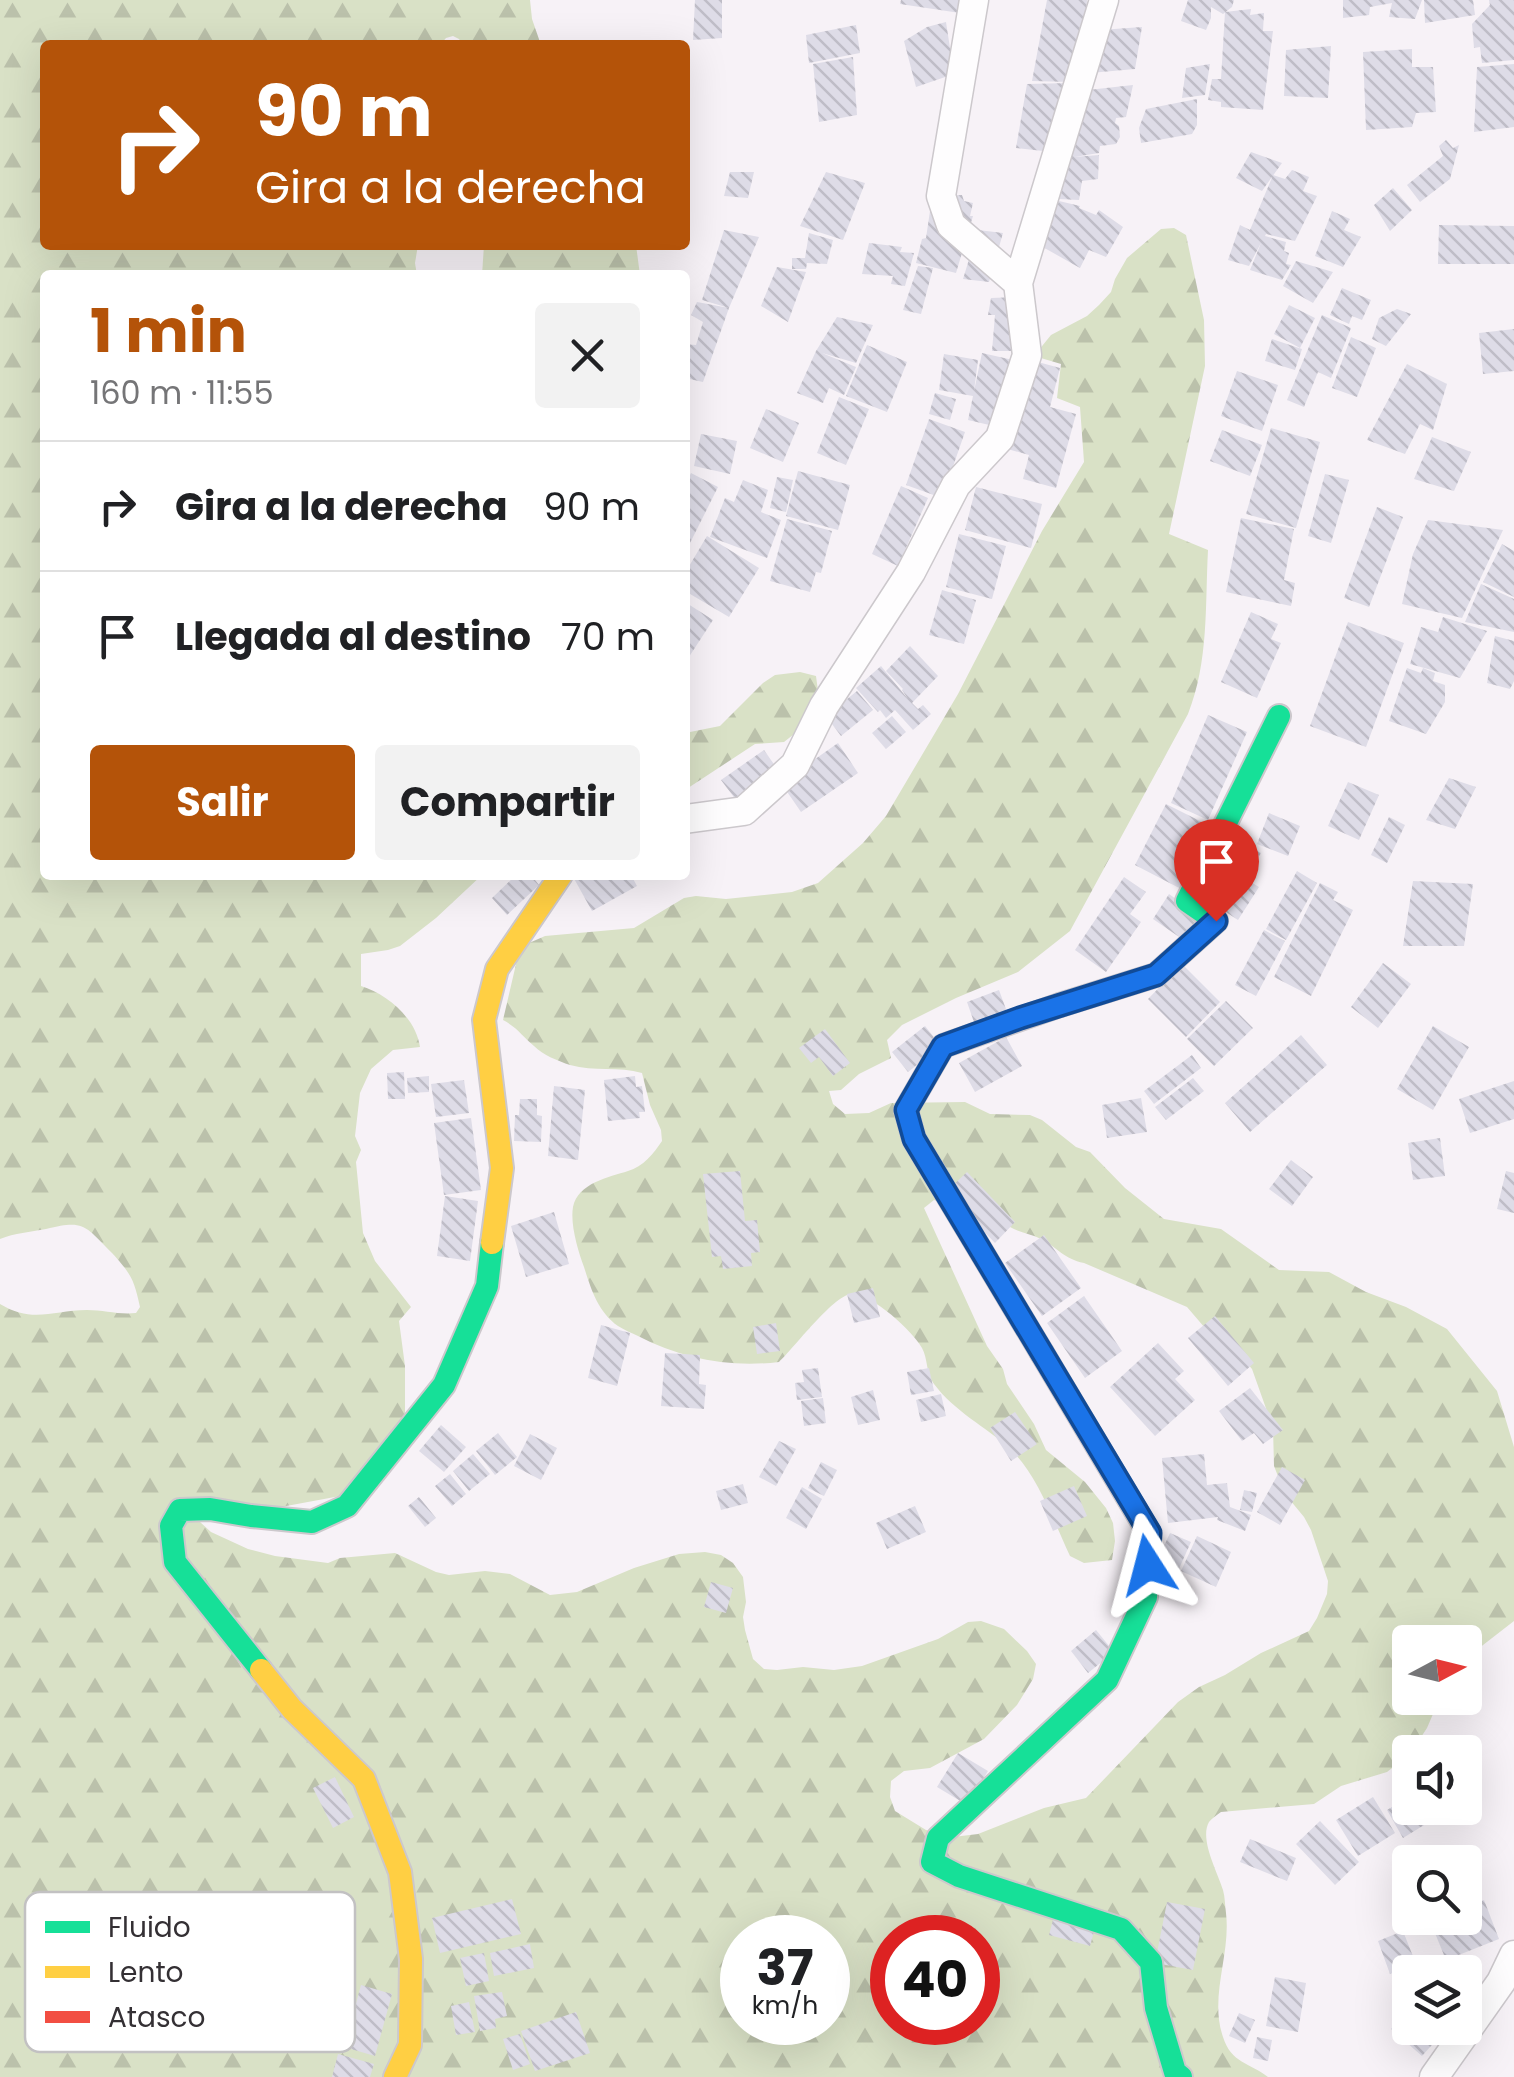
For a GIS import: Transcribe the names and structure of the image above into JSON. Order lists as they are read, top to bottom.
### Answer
{
  "legend": ["Fluido", "Lento", "Atasco"],
  "north": "right",
  "page": {
    "turn": ["90 m", "Gira a la derecha"],
    "heading": ["1 min", "160 m · 11:55"],
    "list": [
      {
        "name": "Gira a la derecha",
        "value": "90 m"
      },
      {
        "name": "Llegada al destino",
        "value": "70 m"
      }
    ],
    "buttons": ["Salir", "Compartir"],
    "speed": "37 km/h",
    "limit": "40"
  }
}
